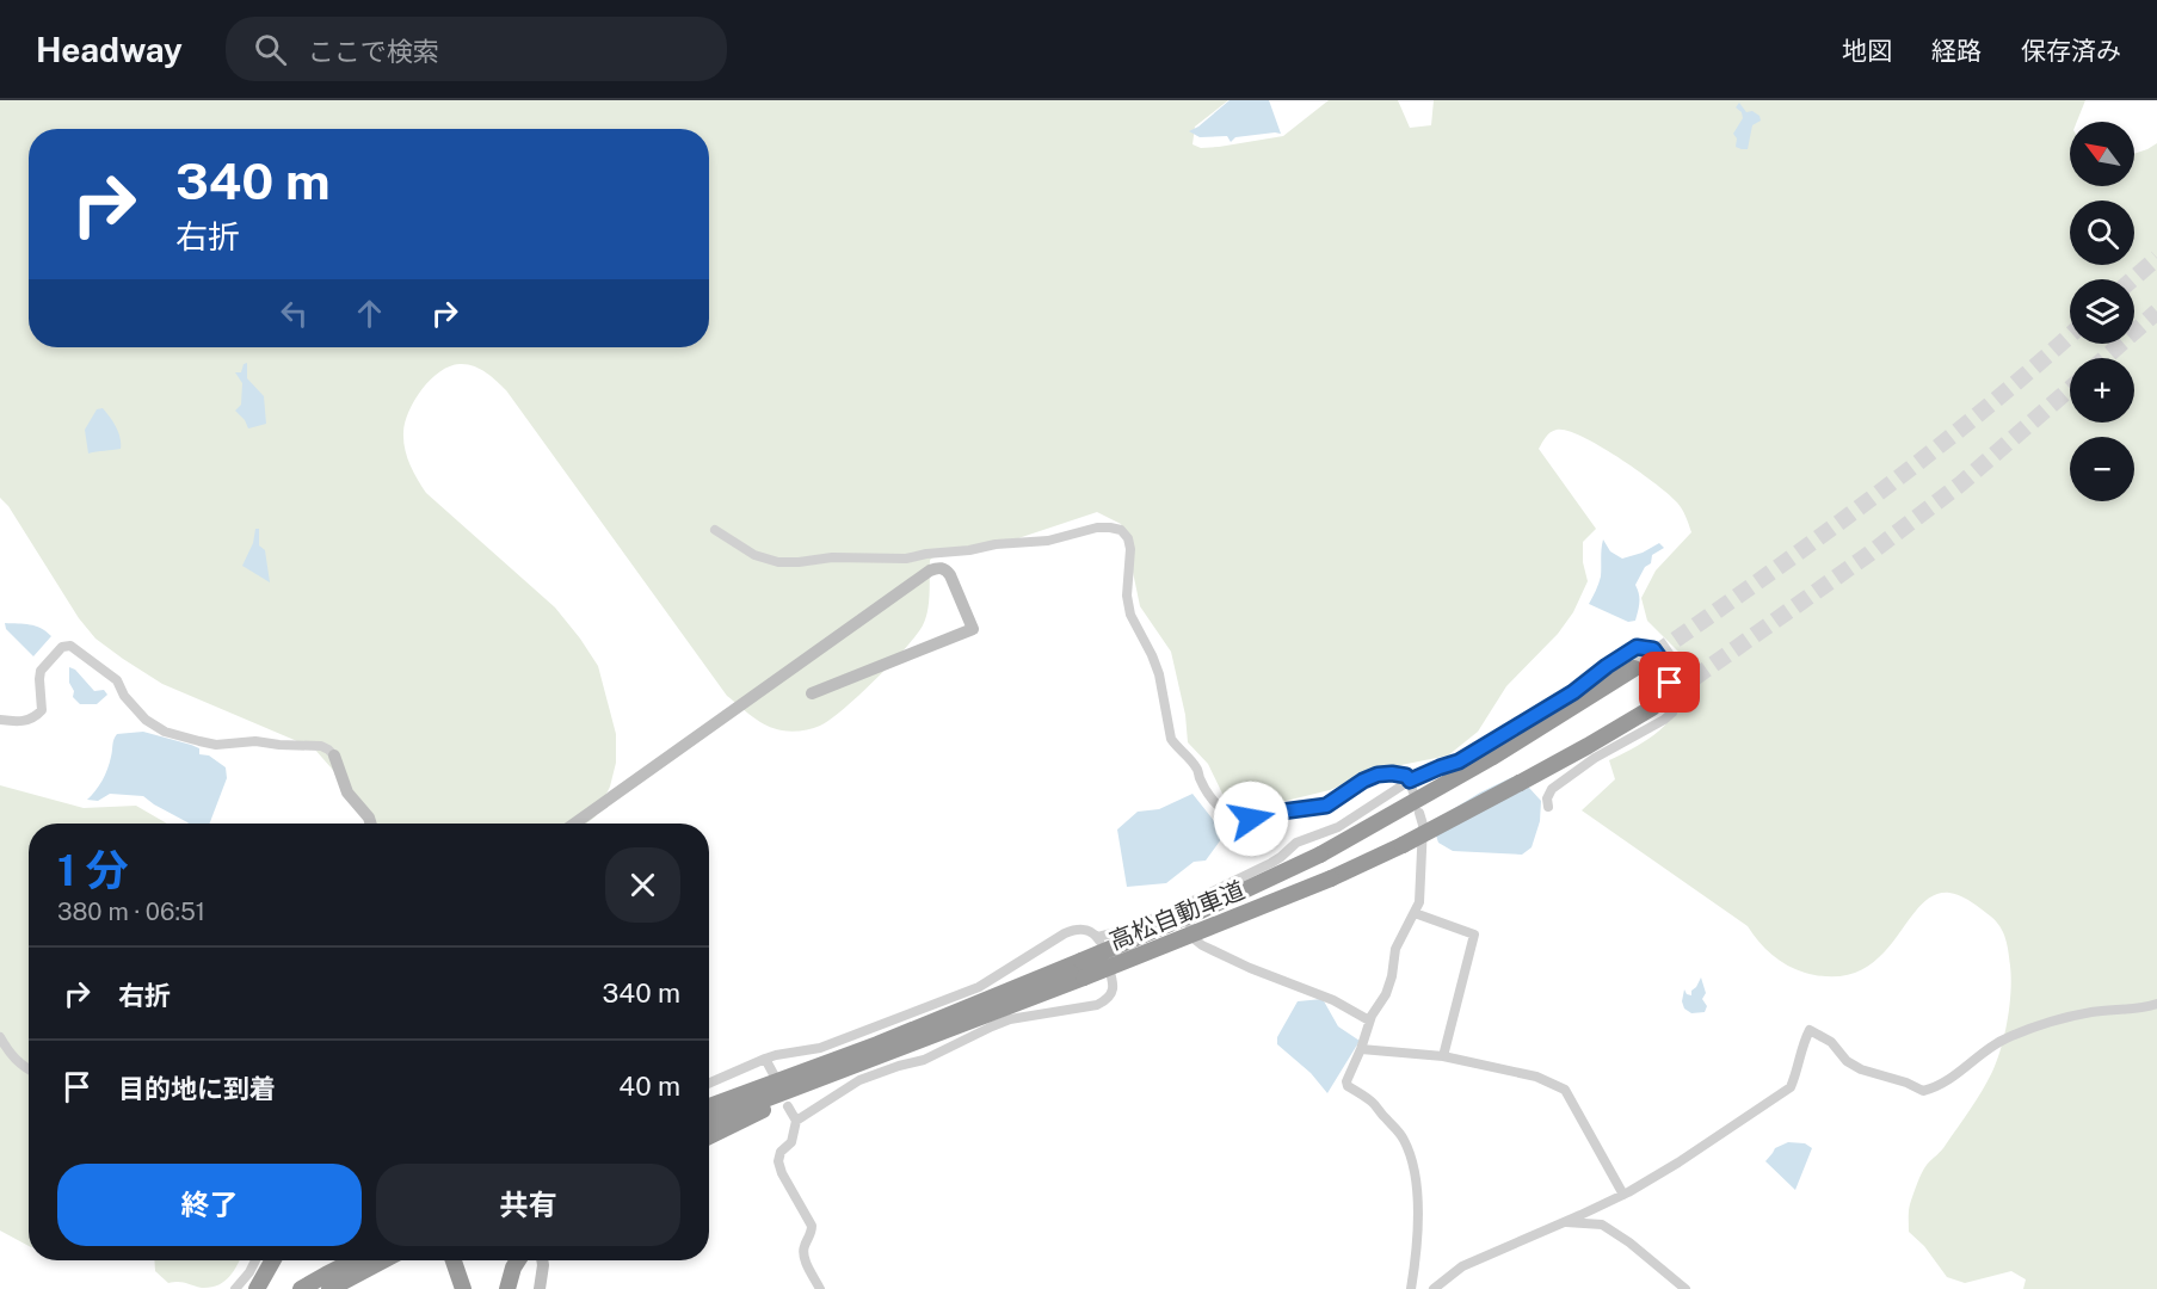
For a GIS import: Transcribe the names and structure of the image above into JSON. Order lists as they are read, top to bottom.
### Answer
{
  "streets": {
    "highway": ["高松自動車道"]
  },
  "north": "top left",
  "page": {
    "header": "Headway",
    "search": "ここで検索",
    "nav": ["地図", "経路", "保存済み"],
    "map_buttons": ["+", "−"],
    "turn": ["340 m", "右折"],
    "heading": ["1 分", "380 m · 06:51"],
    "list": [
      {
        "name": "右折",
        "value": "340 m"
      },
      {
        "name": "目的地に到着",
        "value": "40 m"
      }
    ],
    "buttons": ["終了", "共有"]
  }
}
